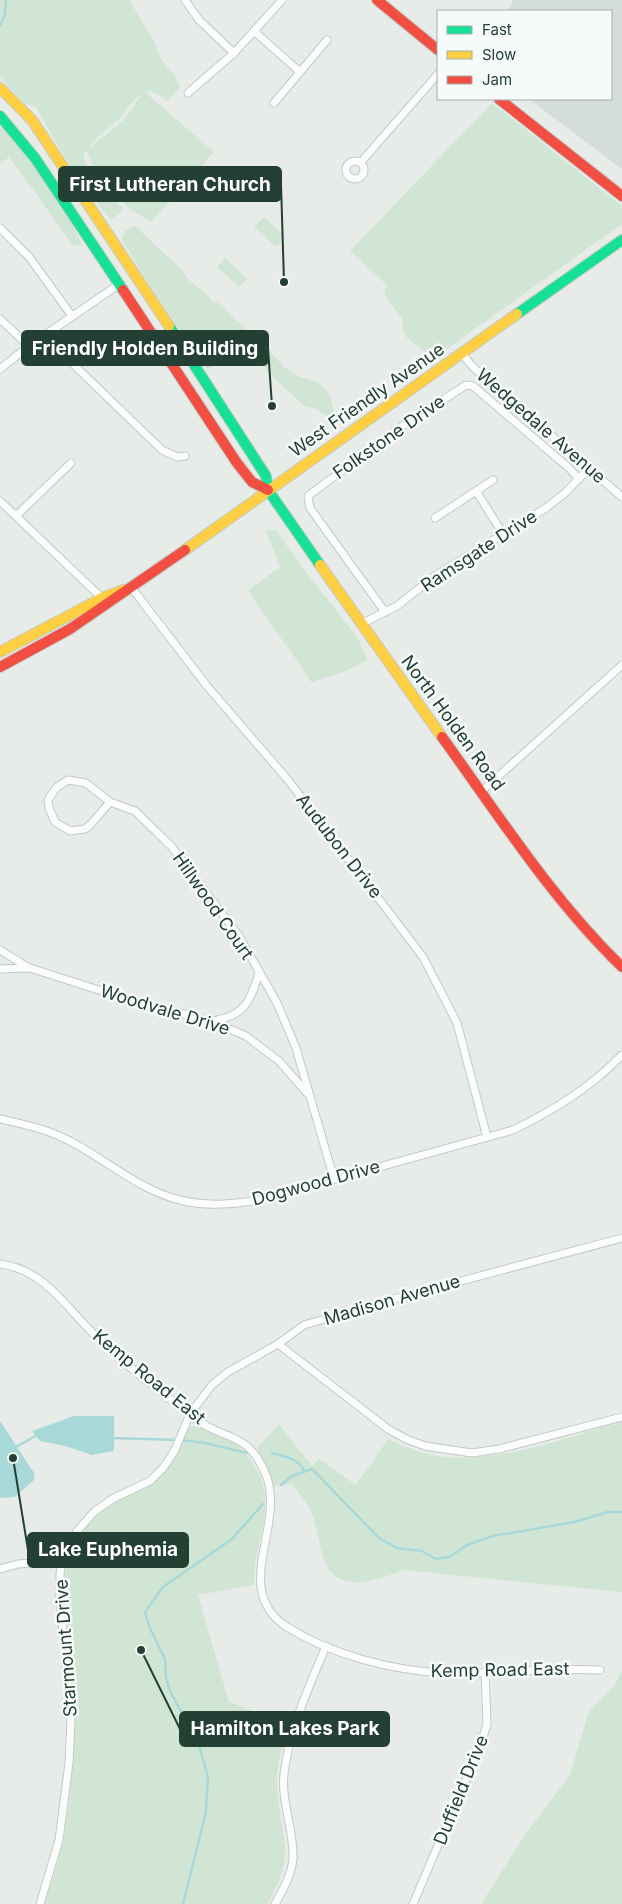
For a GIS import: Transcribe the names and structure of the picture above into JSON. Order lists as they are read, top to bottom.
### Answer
{
  "streets": {
    "main road": ["West Friendly Avenue", "North Holden Road"],
    "street": [
      "Wedgedale Avenue",
      "Folkstone Drive",
      "Ramsgate Drive",
      "Audubon Drive",
      "Hillwood Court",
      "Woodvale Drive",
      "Dogwood Drive",
      "Madison Avenue",
      "Kemp Road East",
      "Starmount Drive",
      "Duffield Drive"
    ]
  },
  "crossings": [
    ["West Friendly Avenue", "Wedgedale Avenue"],
    ["West Friendly Avenue", "North Holden Road"],
    ["West Friendly Avenue", "Audubon Drive"],
    ["Wedgedale Avenue", "Ramsgate Drive"],
    ["Folkstone Drive", "Ramsgate Drive"],
    ["Ramsgate Drive", "North Holden Road"],
    ["Audubon Drive", "Dogwood Drive"],
    ["Hillwood Court", "Woodvale Drive"],
    ["Hillwood Court", "Dogwood Drive"],
    ["Madison Avenue", "Kemp Road East"],
    ["Madison Avenue", "Starmount Drive"],
    ["Kemp Road East", "Starmount Drive"],
    ["Kemp Road East", "Duffield Drive"]
  ],
  "places": [
    "First Lutheran Church",
    "Friendly Holden Building",
    "Lake Euphemia",
    "Hamilton Lakes Park"
  ],
  "legend": ["Fast", "Slow", "Jam"]
}
